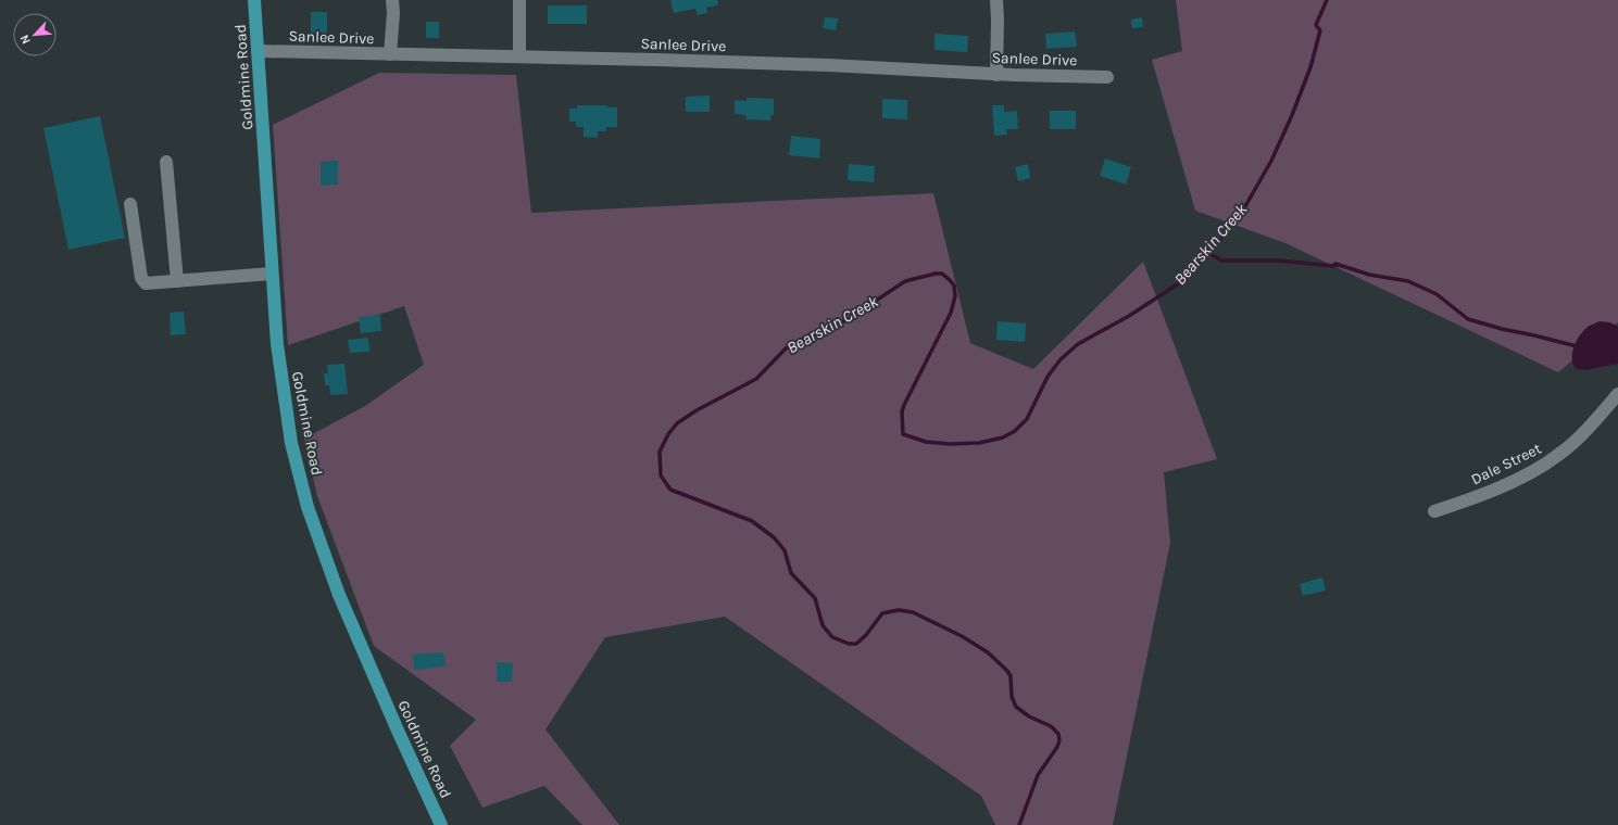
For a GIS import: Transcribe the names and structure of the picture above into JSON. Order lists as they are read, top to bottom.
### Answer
{
  "streets": {
    "main road": ["Goldmine Road"],
    "street": ["Sanlee Drive", "Dale Street"]
  },
  "crossings": [
    ["Sanlee Drive", "Goldmine Road"]
  ],
  "water": ["Bearskin Creek"],
  "north": "bottom left"
}
